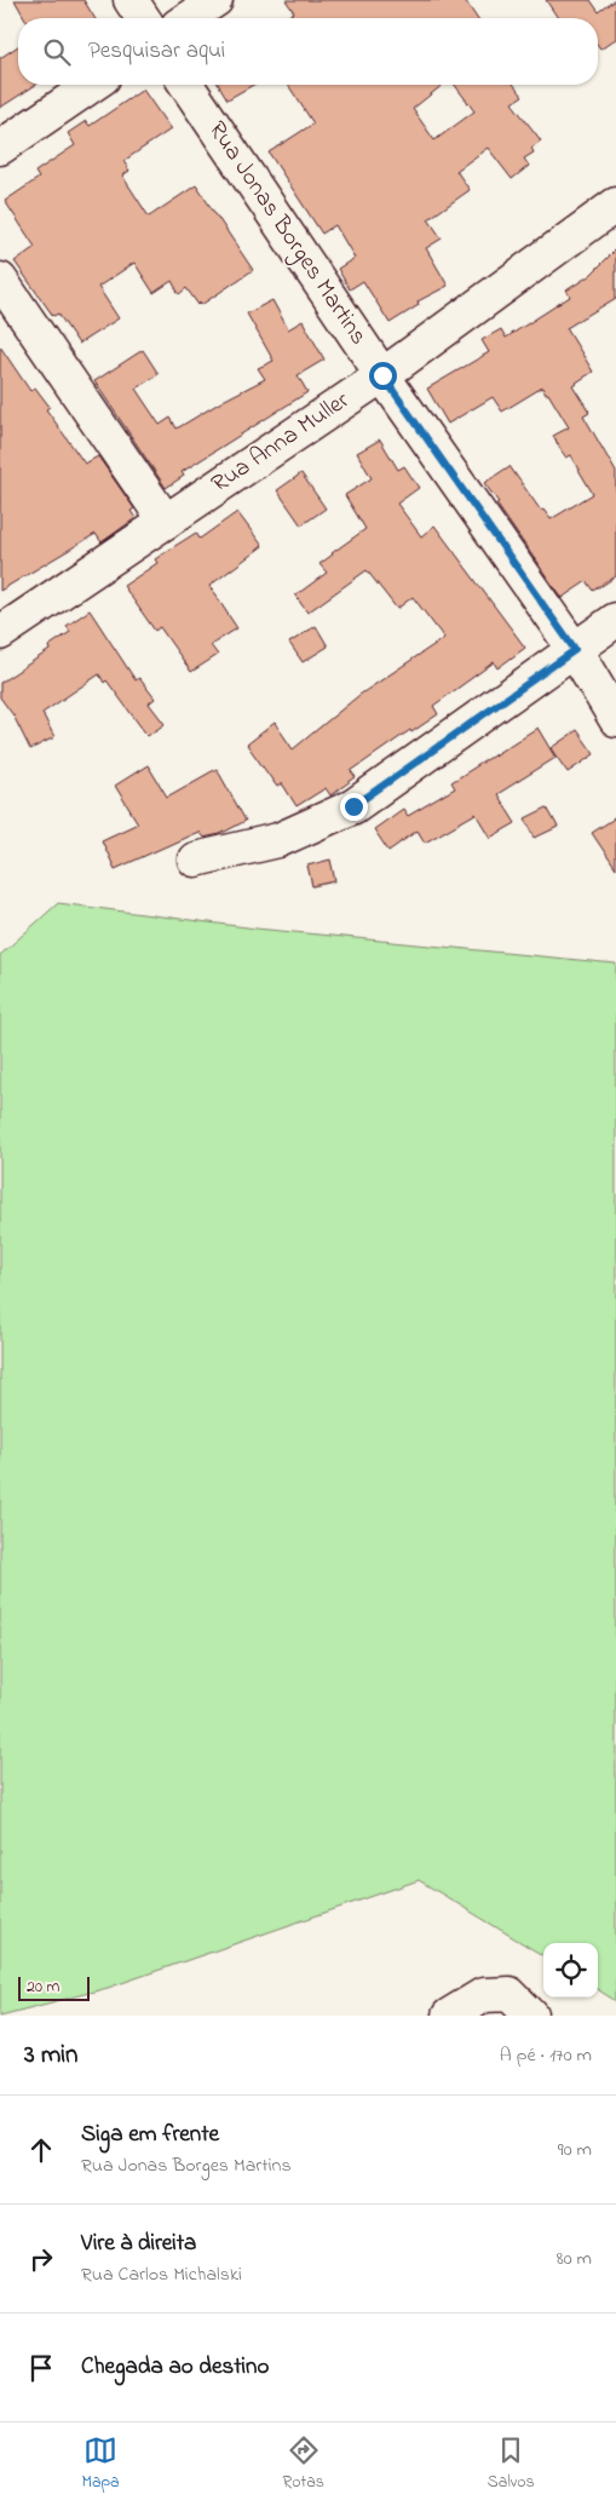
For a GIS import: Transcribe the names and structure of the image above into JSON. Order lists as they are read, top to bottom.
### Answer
{
  "streets": {
    "street": ["Rua Jonas Borges Martins", "Rua Anna Muller"]
  },
  "crossings": [
    ["Rua Jonas Borges Martins", "Rua Anna Muller"]
  ],
  "scale_bar": "20 m",
  "page": {
    "search": "Pesquisar aqui",
    "scale": "20 m",
    "heading": ["3 min", "A pé · 170 m"],
    "list": [
      ["Siga em frente", "Rua Jonas Borges Martins", "90 m"],
      ["Vire à direita", "Rua Carlos Michalski", "80 m"],
      "Chegada ao destino"
    ],
    "nav": ["Mapa", "Rotas", "Salvos"]
  }
}
